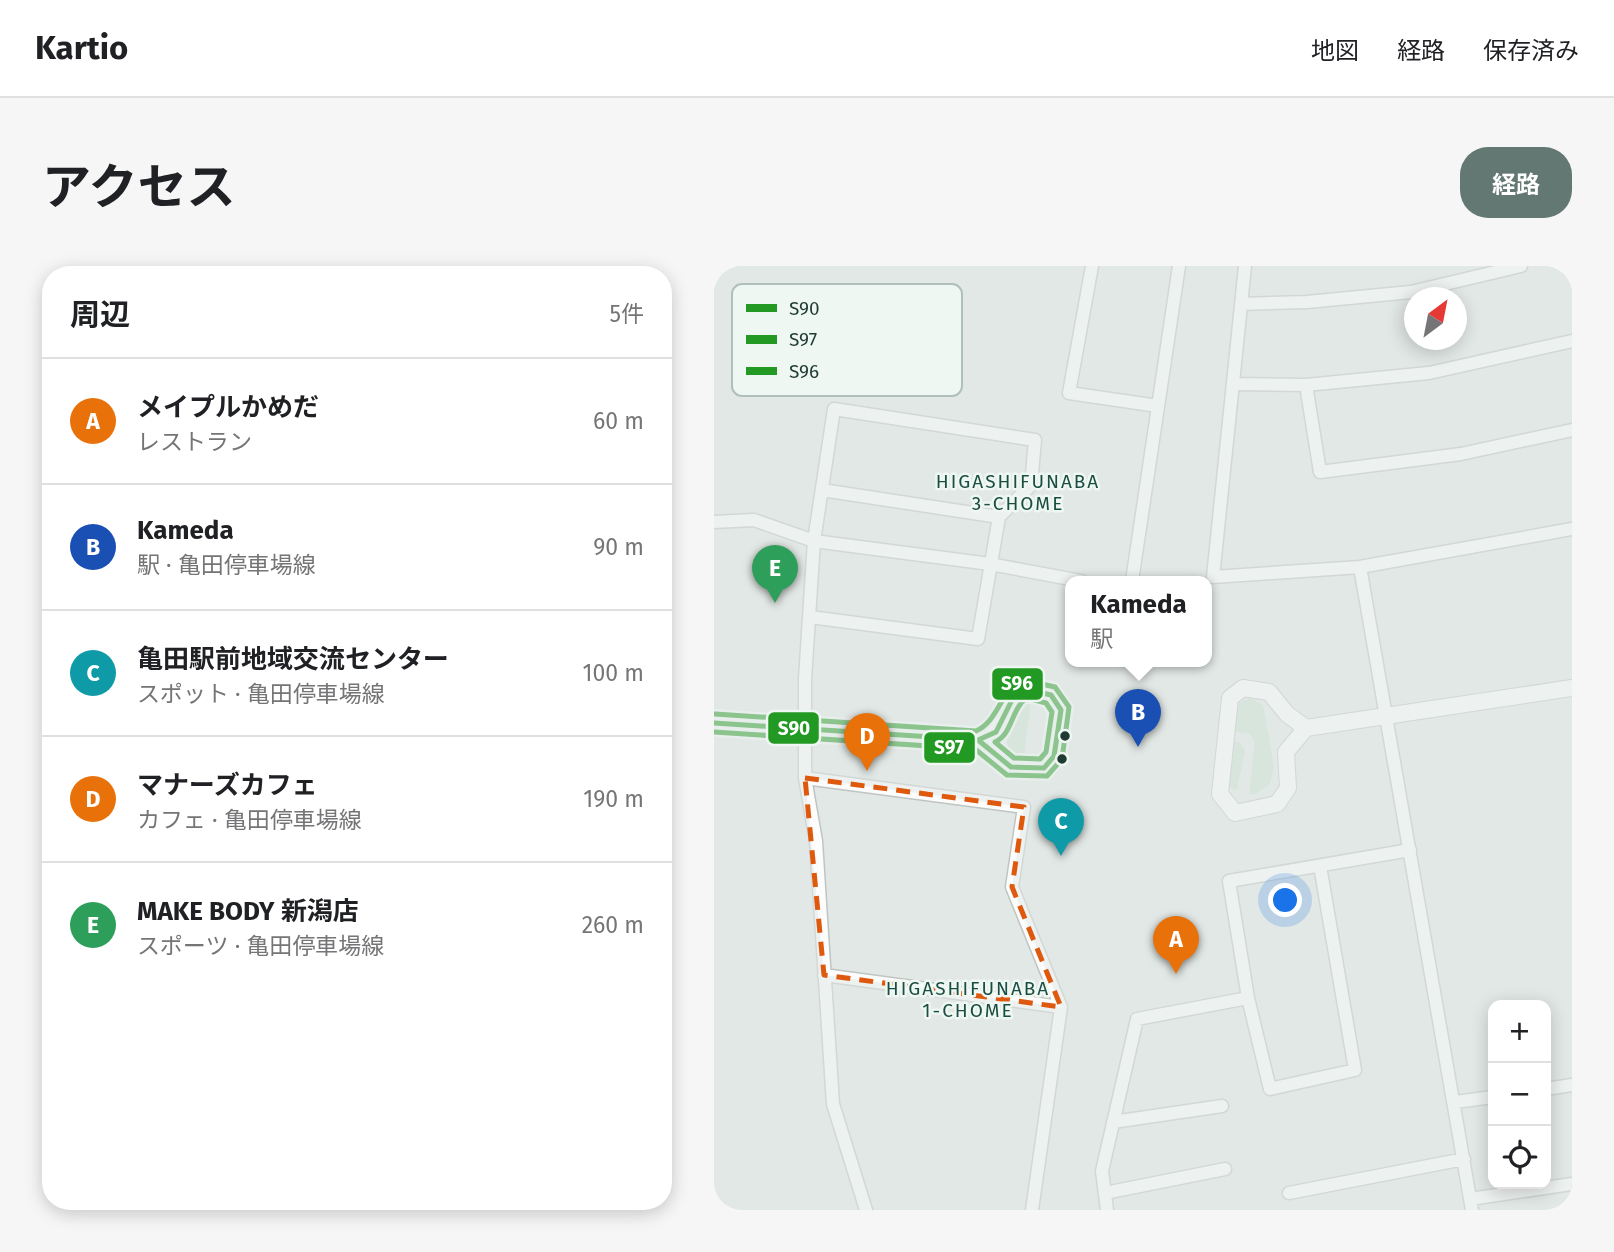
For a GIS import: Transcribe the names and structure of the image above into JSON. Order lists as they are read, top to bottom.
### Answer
{
  "districts": ["HIGASHIFUNABA 3-CHOME", "HIGASHIFUNABA 1-CHOME"],
  "lines": ["transit line S96", "transit line S90", "transit line S97"],
  "legend": ["S90", "S97", "S96"],
  "north": "top right",
  "page": {
    "header": "Kartio",
    "nav": ["地図", "経路", "保存済み"],
    "title": "アクセス",
    "buttons": "経路",
    "heading": ["周辺", "5件"],
    "list": [
      {
        "mark": "A",
        "name": "メイプルかめだ",
        "note": "レストラン",
        "value": "60 m"
      },
      {
        "mark": "B",
        "name": "Kameda",
        "note": "駅 · 亀田停車場線",
        "value": "90 m"
      },
      {
        "mark": "C",
        "name": "亀田駅前地域交流センター",
        "note": "スポット · 亀田停車場線",
        "value": "100 m"
      },
      {
        "mark": "D",
        "name": "マナーズカフェ",
        "note": "カフェ · 亀田停車場線",
        "value": "190 m"
      },
      {
        "mark": "E",
        "name": "MAKE BODY 新潟店",
        "note": "スポーツ · 亀田停車場線",
        "value": "260 m"
      }
    ],
    "pins": [
      "E",
      "B",
      "D",
      "C",
      "A"
    ],
    "popup": ["Kameda", "駅"],
    "map_buttons": ["+", "−"]
  }
}
